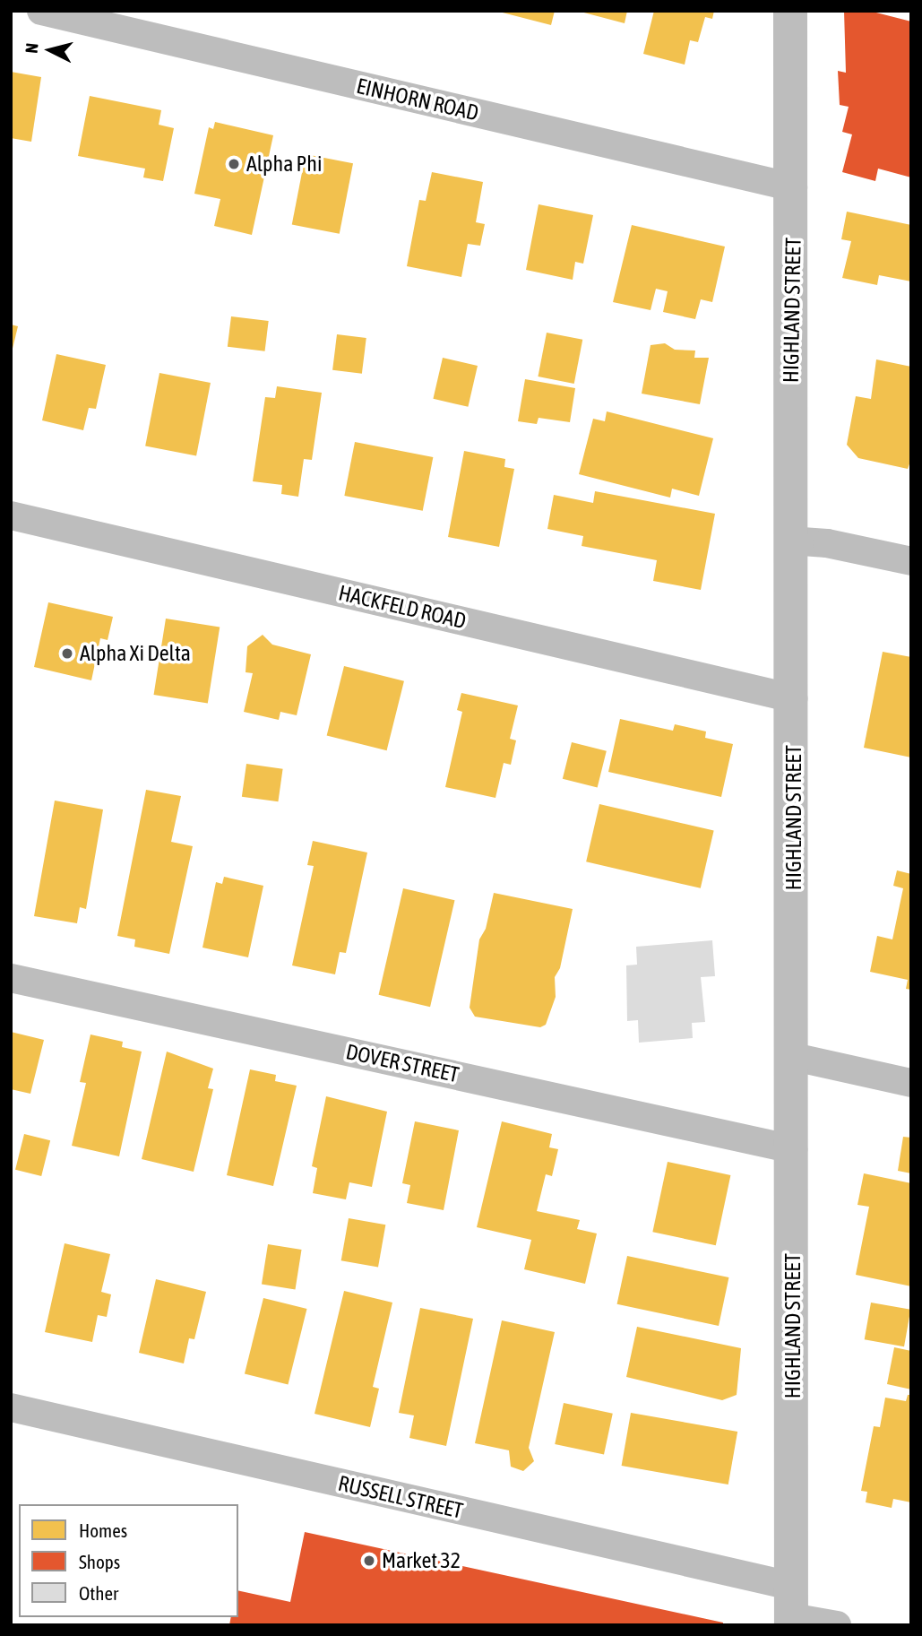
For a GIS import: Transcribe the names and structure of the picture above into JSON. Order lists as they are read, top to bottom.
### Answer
{
  "streets": {
    "highway": ["HIGHLAND STREET"],
    "street": [
      "EINHORN ROAD",
      "HACKFELD ROAD",
      "DOVER STREET",
      "RUSSELL STREET"
    ]
  },
  "crossings": [
    ["EINHORN ROAD", "HIGHLAND STREET"],
    ["HIGHLAND STREET", "HACKFELD ROAD"],
    ["HIGHLAND STREET", "DOVER STREET"],
    ["HIGHLAND STREET", "RUSSELL STREET"]
  ],
  "places": ["Alpha Phi", "Alpha Xi Delta", "Market 32"],
  "legend": ["Homes", "Shops", "Other"],
  "north": "left"
}
